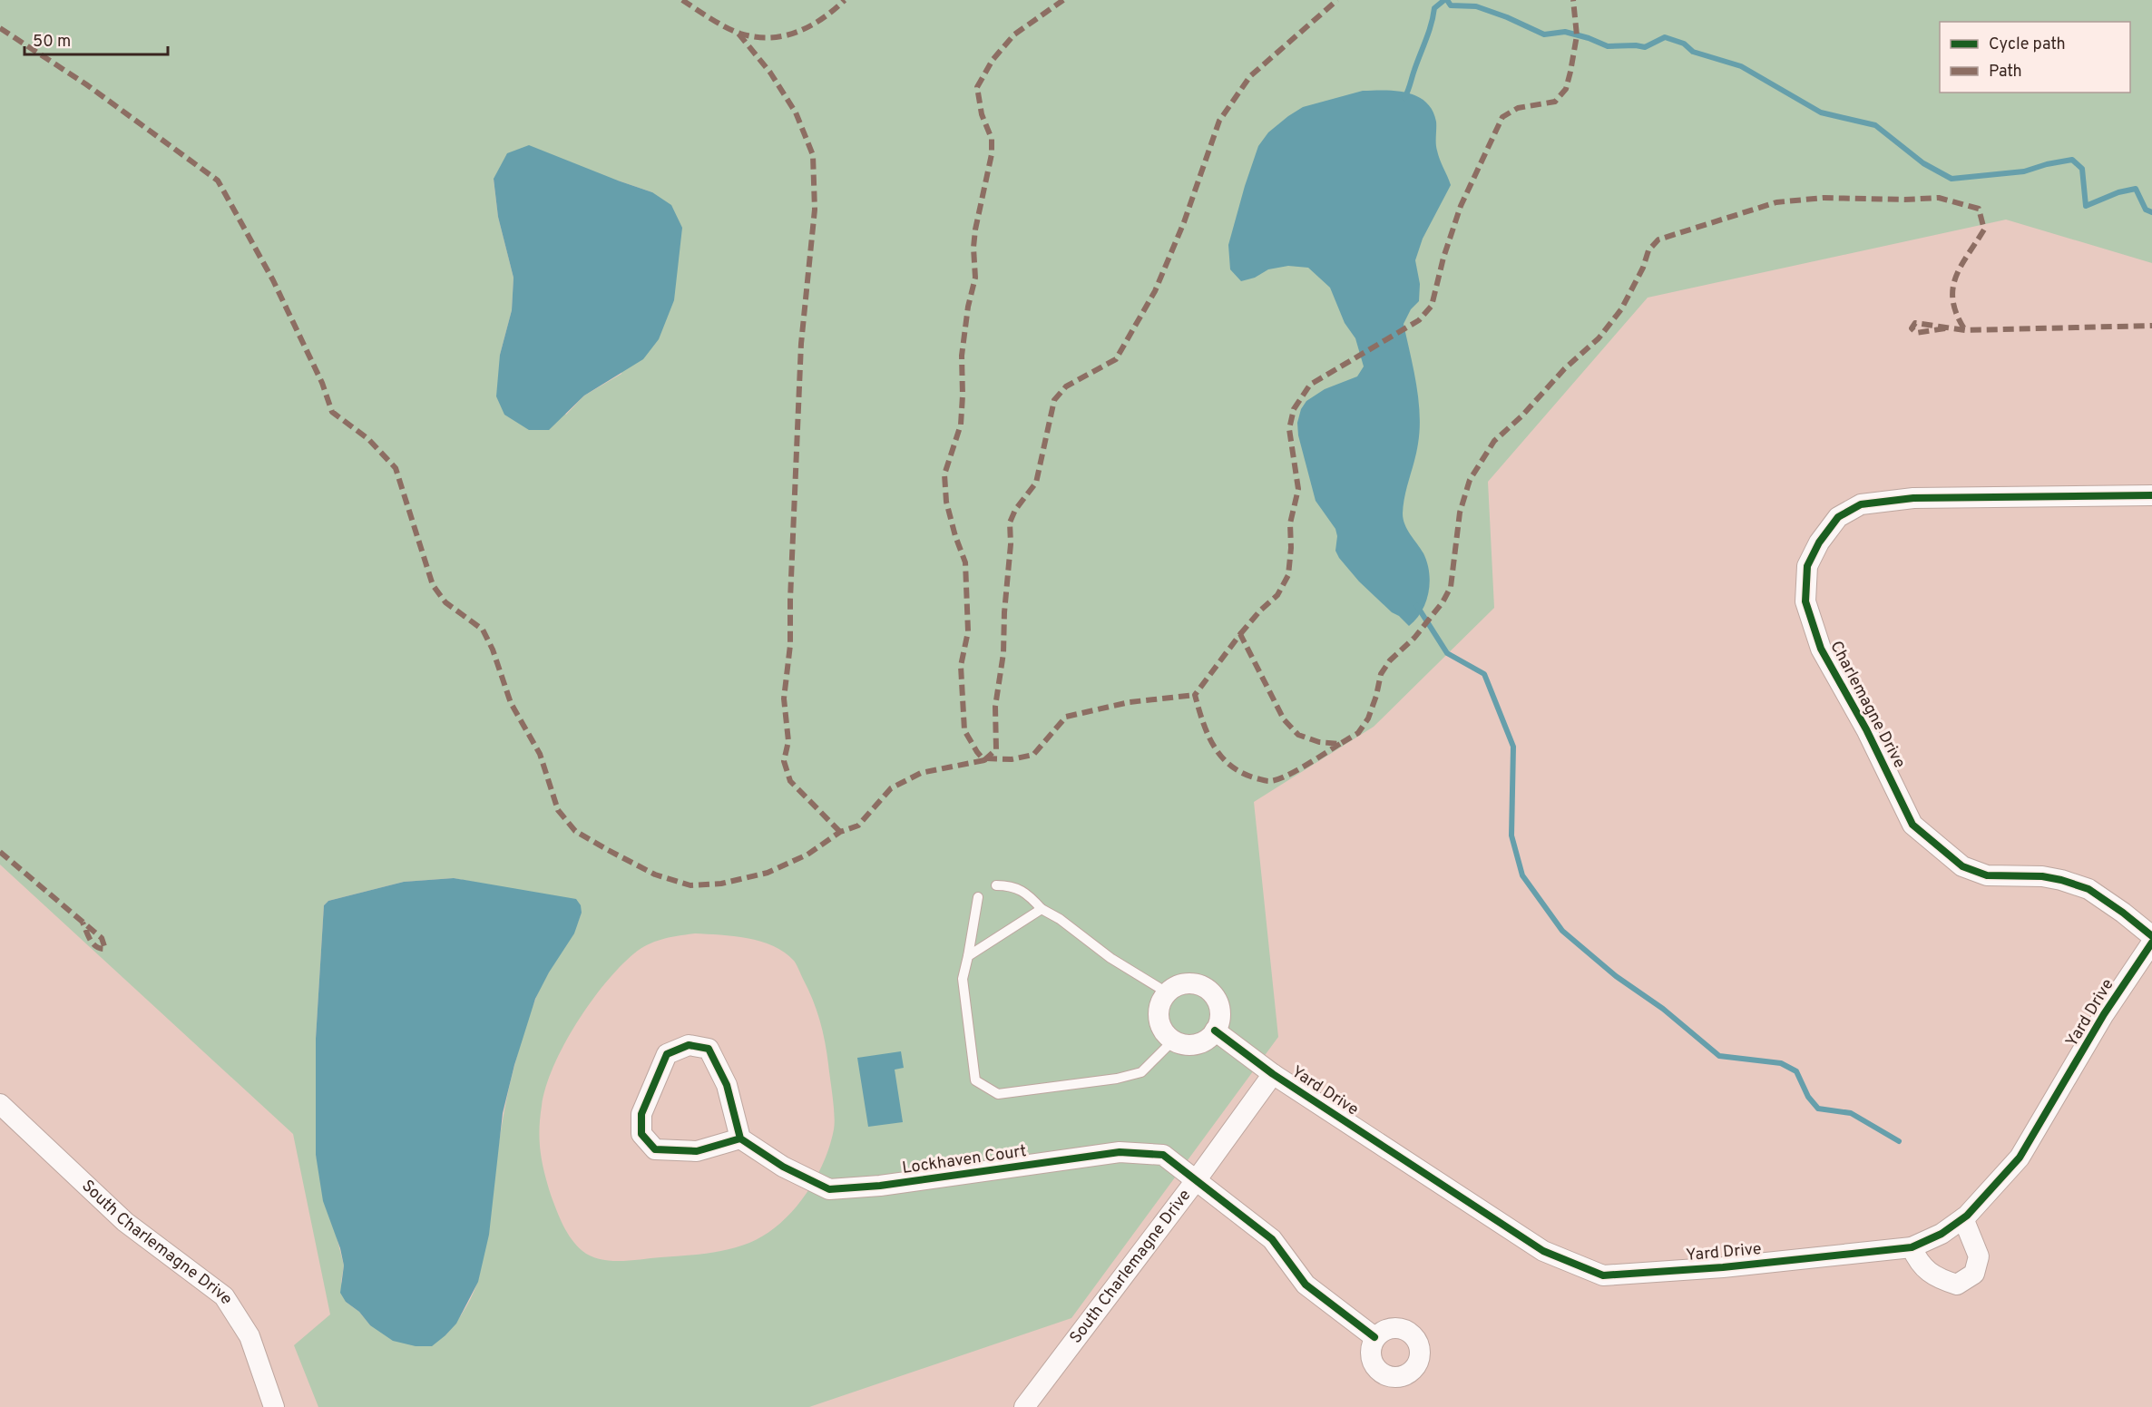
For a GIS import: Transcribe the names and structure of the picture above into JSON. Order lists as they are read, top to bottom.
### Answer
{
  "streets": {
    "street": [
      "Charlemagne Drive",
      "Yard Drive",
      "Lockhaven Court",
      "South Charlemagne Drive"
    ]
  },
  "crossings": [
    ["Yard Drive", "South Charlemagne Drive"],
    ["Lockhaven Court", "South Charlemagne Drive"]
  ],
  "legend": ["Cycle path", "Path"],
  "scale_bar": "50 m"
}
